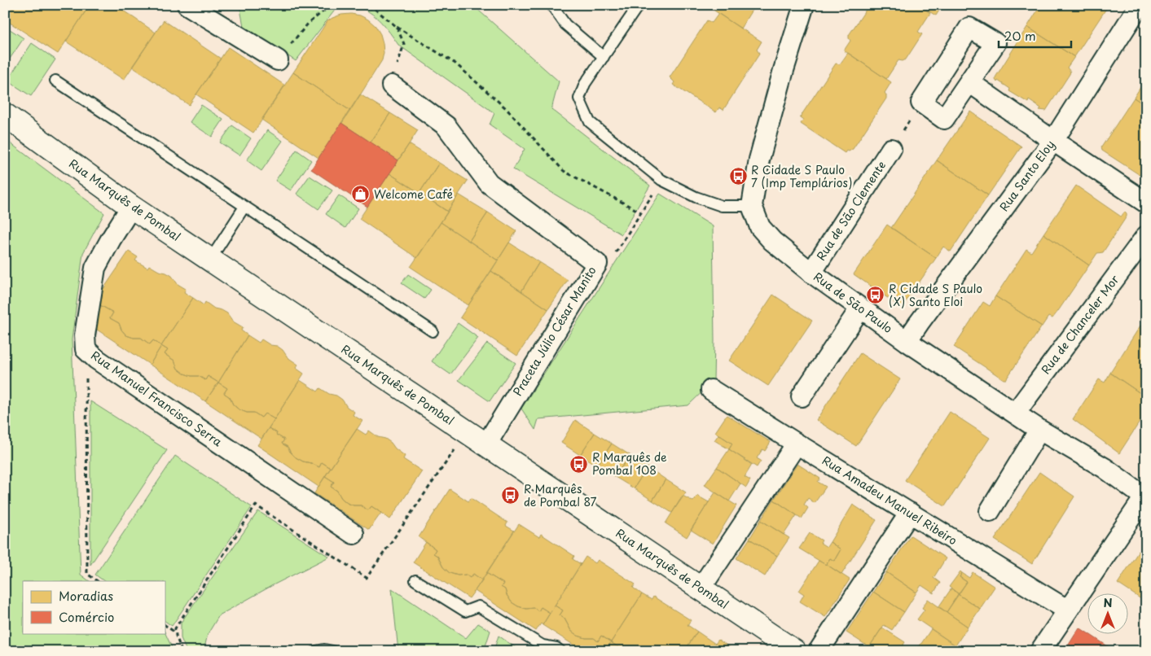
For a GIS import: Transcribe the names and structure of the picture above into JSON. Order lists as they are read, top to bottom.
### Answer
{
  "streets": {
    "street": [
      "Rua Santo Eloy",
      "Rua Marquês de Pombal",
      "Rua de São Clemente",
      "Rua de São Paulo",
      "Rua de Chanceler Mor",
      "Praceta Júlio César Manito",
      "Rua Manuel Francisco Serra",
      "Rua Amadeu Manuel Ribeiro"
    ]
  },
  "crossings": [
    ["Rua Santo Eloy", "Rua de São Paulo"],
    ["Rua Marquês de Pombal", "Praceta Júlio César Manito"],
    ["Rua Marquês de Pombal", "Rua Manuel Francisco Serra"],
    ["Rua de São Clemente", "Rua de São Paulo"],
    ["Rua de São Paulo", "Rua de Chanceler Mor"]
  ],
  "places": {
    "bus stop": [
      "R Cidade S Paulo 7 (Imp Templários)",
      "R Cidade S Paulo (X) Santo Eloi",
      "R Marquês de Pombal 108",
      "R Marquês de Pombal 87"
    ],
    "shop": ["Welcome Café"]
  },
  "legend": ["Moradias", "Comércio"],
  "scale_bar": "20 m",
  "north": "top"
}
